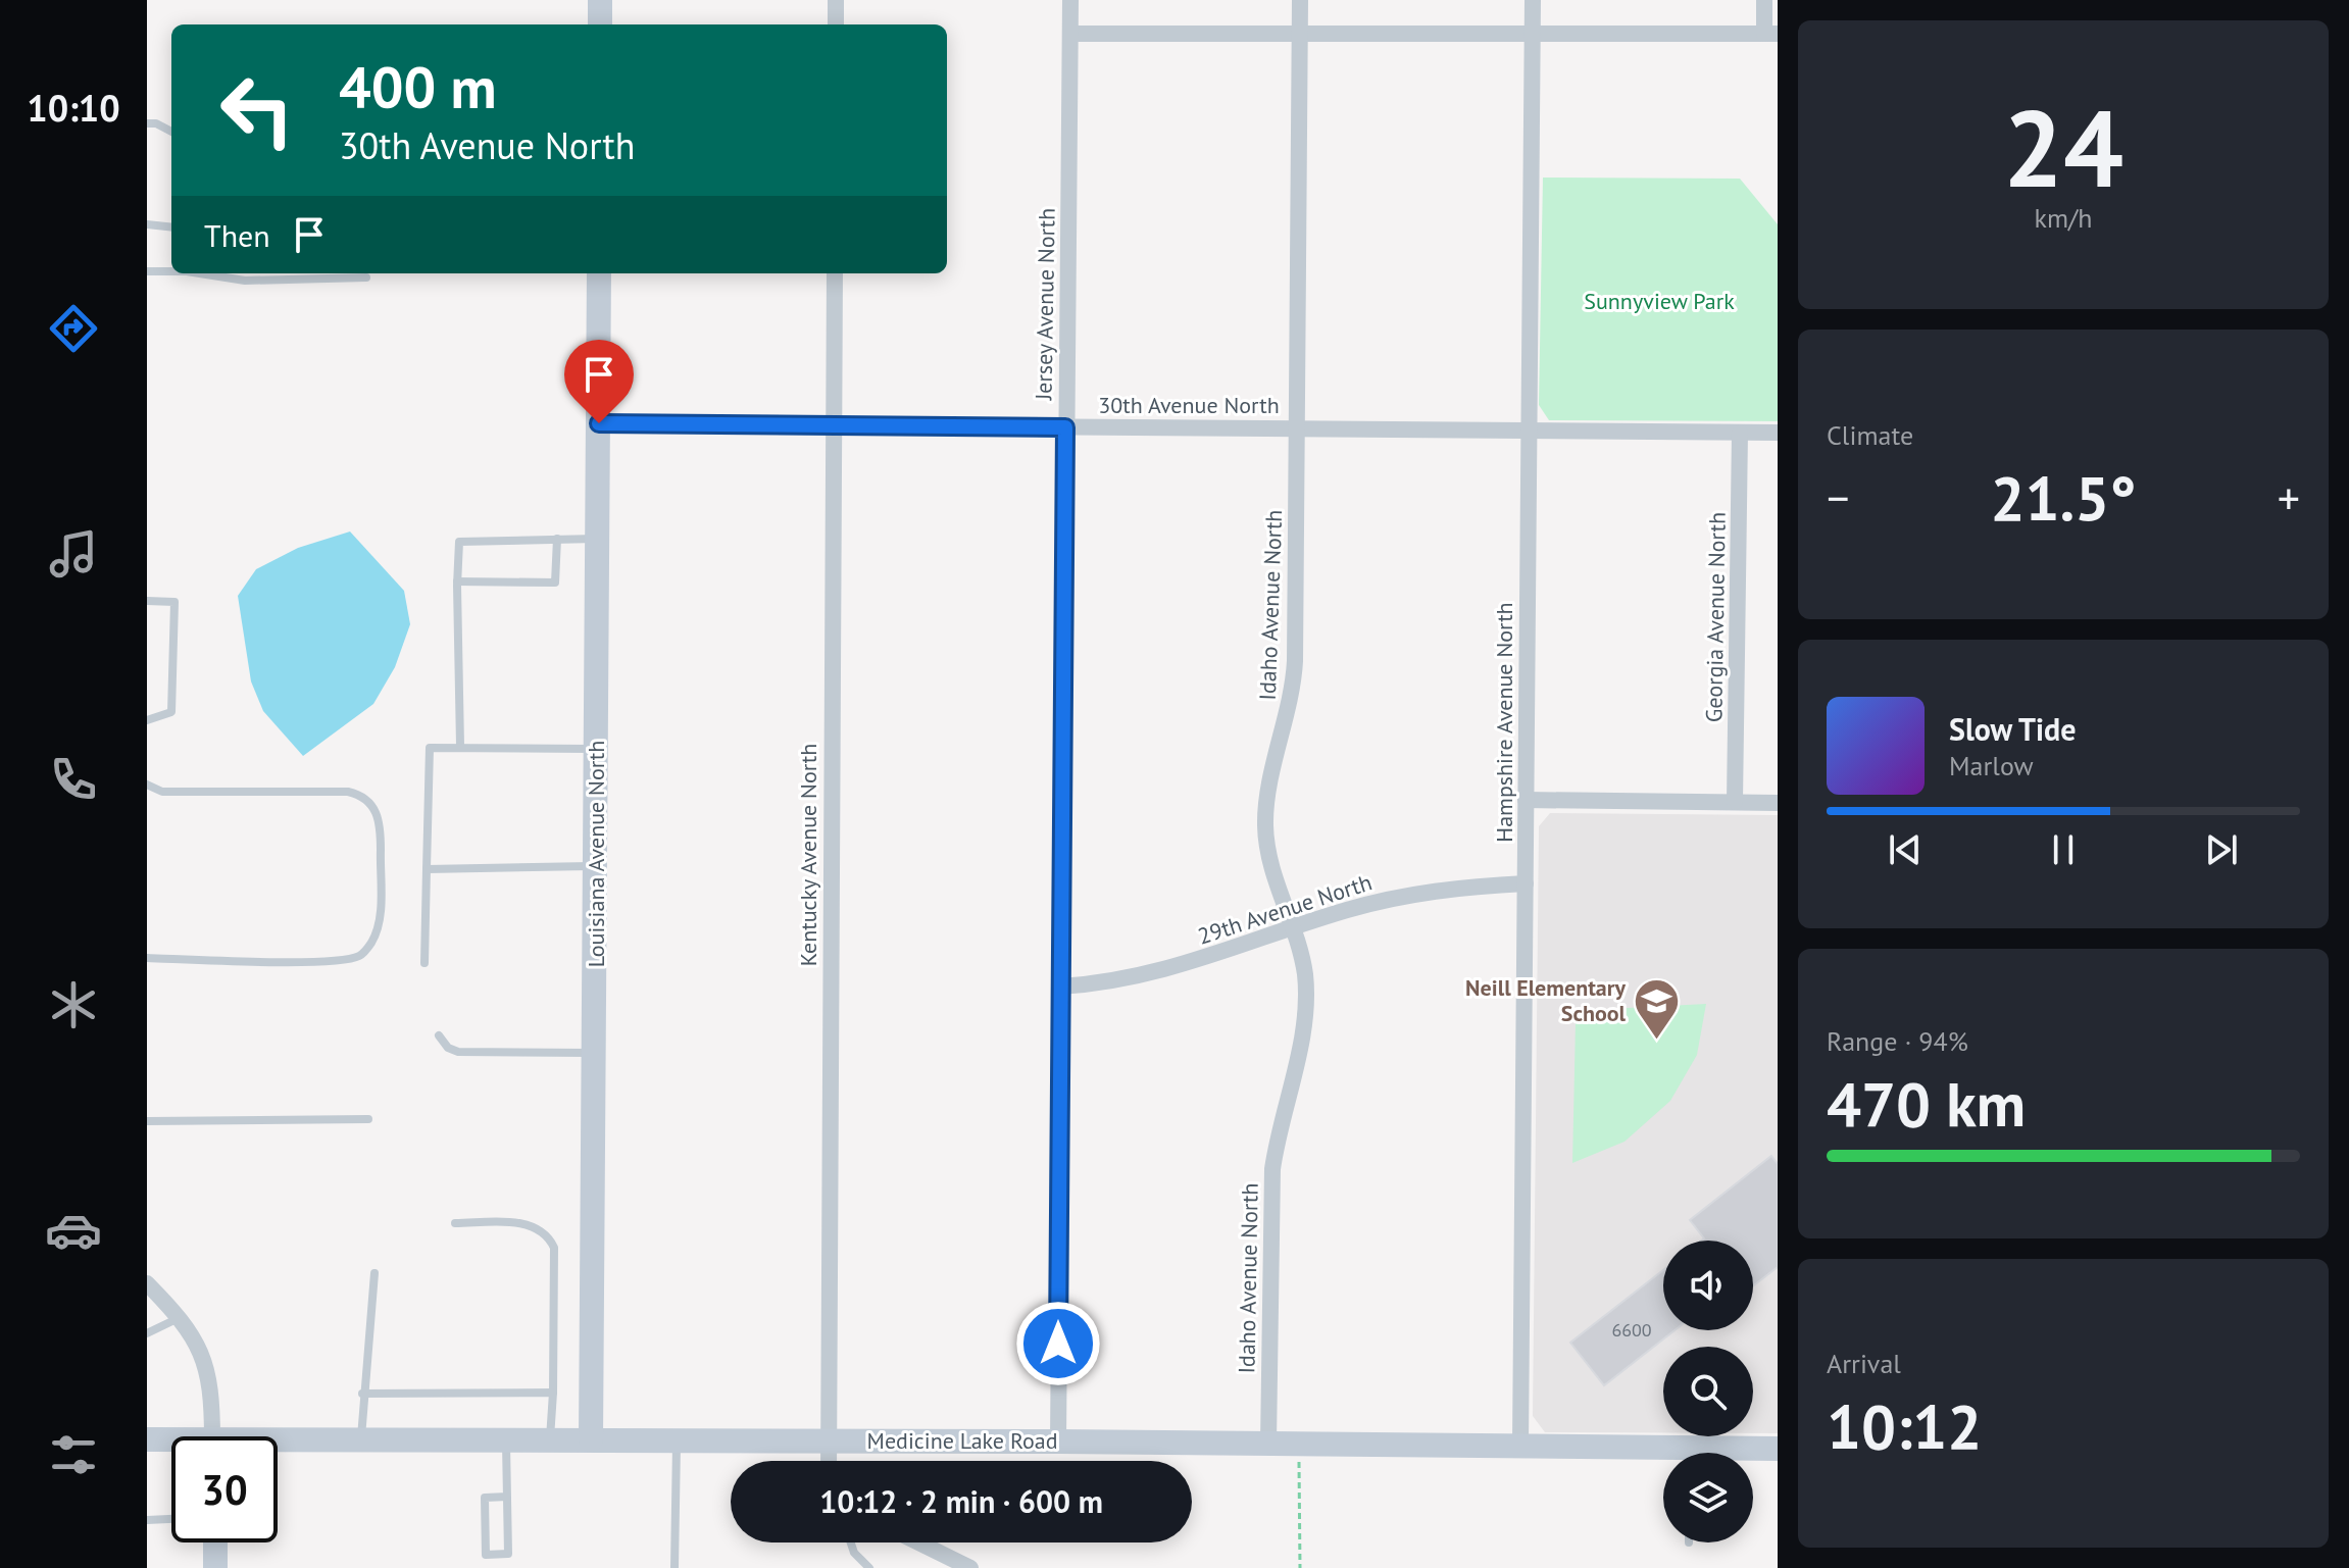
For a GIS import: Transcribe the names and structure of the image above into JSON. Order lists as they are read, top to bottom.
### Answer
{
  "streets": {
    "street": [
      "Jersey Avenue North",
      "30th Avenue North",
      "Idaho Avenue North",
      "Georgia Avenue North",
      "Hampshire Avenue North",
      "Louisiana Avenue North",
      "Kentucky Avenue North",
      "29th Avenue North",
      "Medicine Lake Road"
    ]
  },
  "crossings": [
    ["Jersey Avenue North", "30th Avenue North"],
    ["Jersey Avenue North", "29th Avenue North"],
    ["Jersey Avenue North", "Medicine Lake Road"],
    ["30th Avenue North", "Idaho Avenue North"],
    ["30th Avenue North", "Georgia Avenue North"],
    ["30th Avenue North", "Hampshire Avenue North"],
    ["30th Avenue North", "Louisiana Avenue North"],
    ["30th Avenue North", "Kentucky Avenue North"],
    ["Idaho Avenue North", "29th Avenue North"],
    ["Idaho Avenue North", "Medicine Lake Road"],
    ["Hampshire Avenue North", "29th Avenue North"],
    ["Hampshire Avenue North", "Medicine Lake Road"],
    ["Louisiana Avenue North", "Medicine Lake Road"],
    ["Kentucky Avenue North", "Medicine Lake Road"]
  ],
  "parks": ["Sunnyview Park"],
  "places": {
    "school or university": ["Neill Elementary School"]
  },
  "house_numbers": ["6600"],
  "page": {
    "tabs": "10:10",
    "tile": [
      ["24", "km/h"],
      "Climate",
      ["Range · 94%", "470 km"],
      ["Arrival", "10:12"]
    ],
    "turn": ["400 m", "30th Avenue North"],
    "then": "Then",
    "heat": ["−", "21.5°", "+"],
    "song": ["Slow Tide", "Marlow"],
    "limit": "30",
    "trip": "10:12 · 2 min · 600 m"
  }
}
